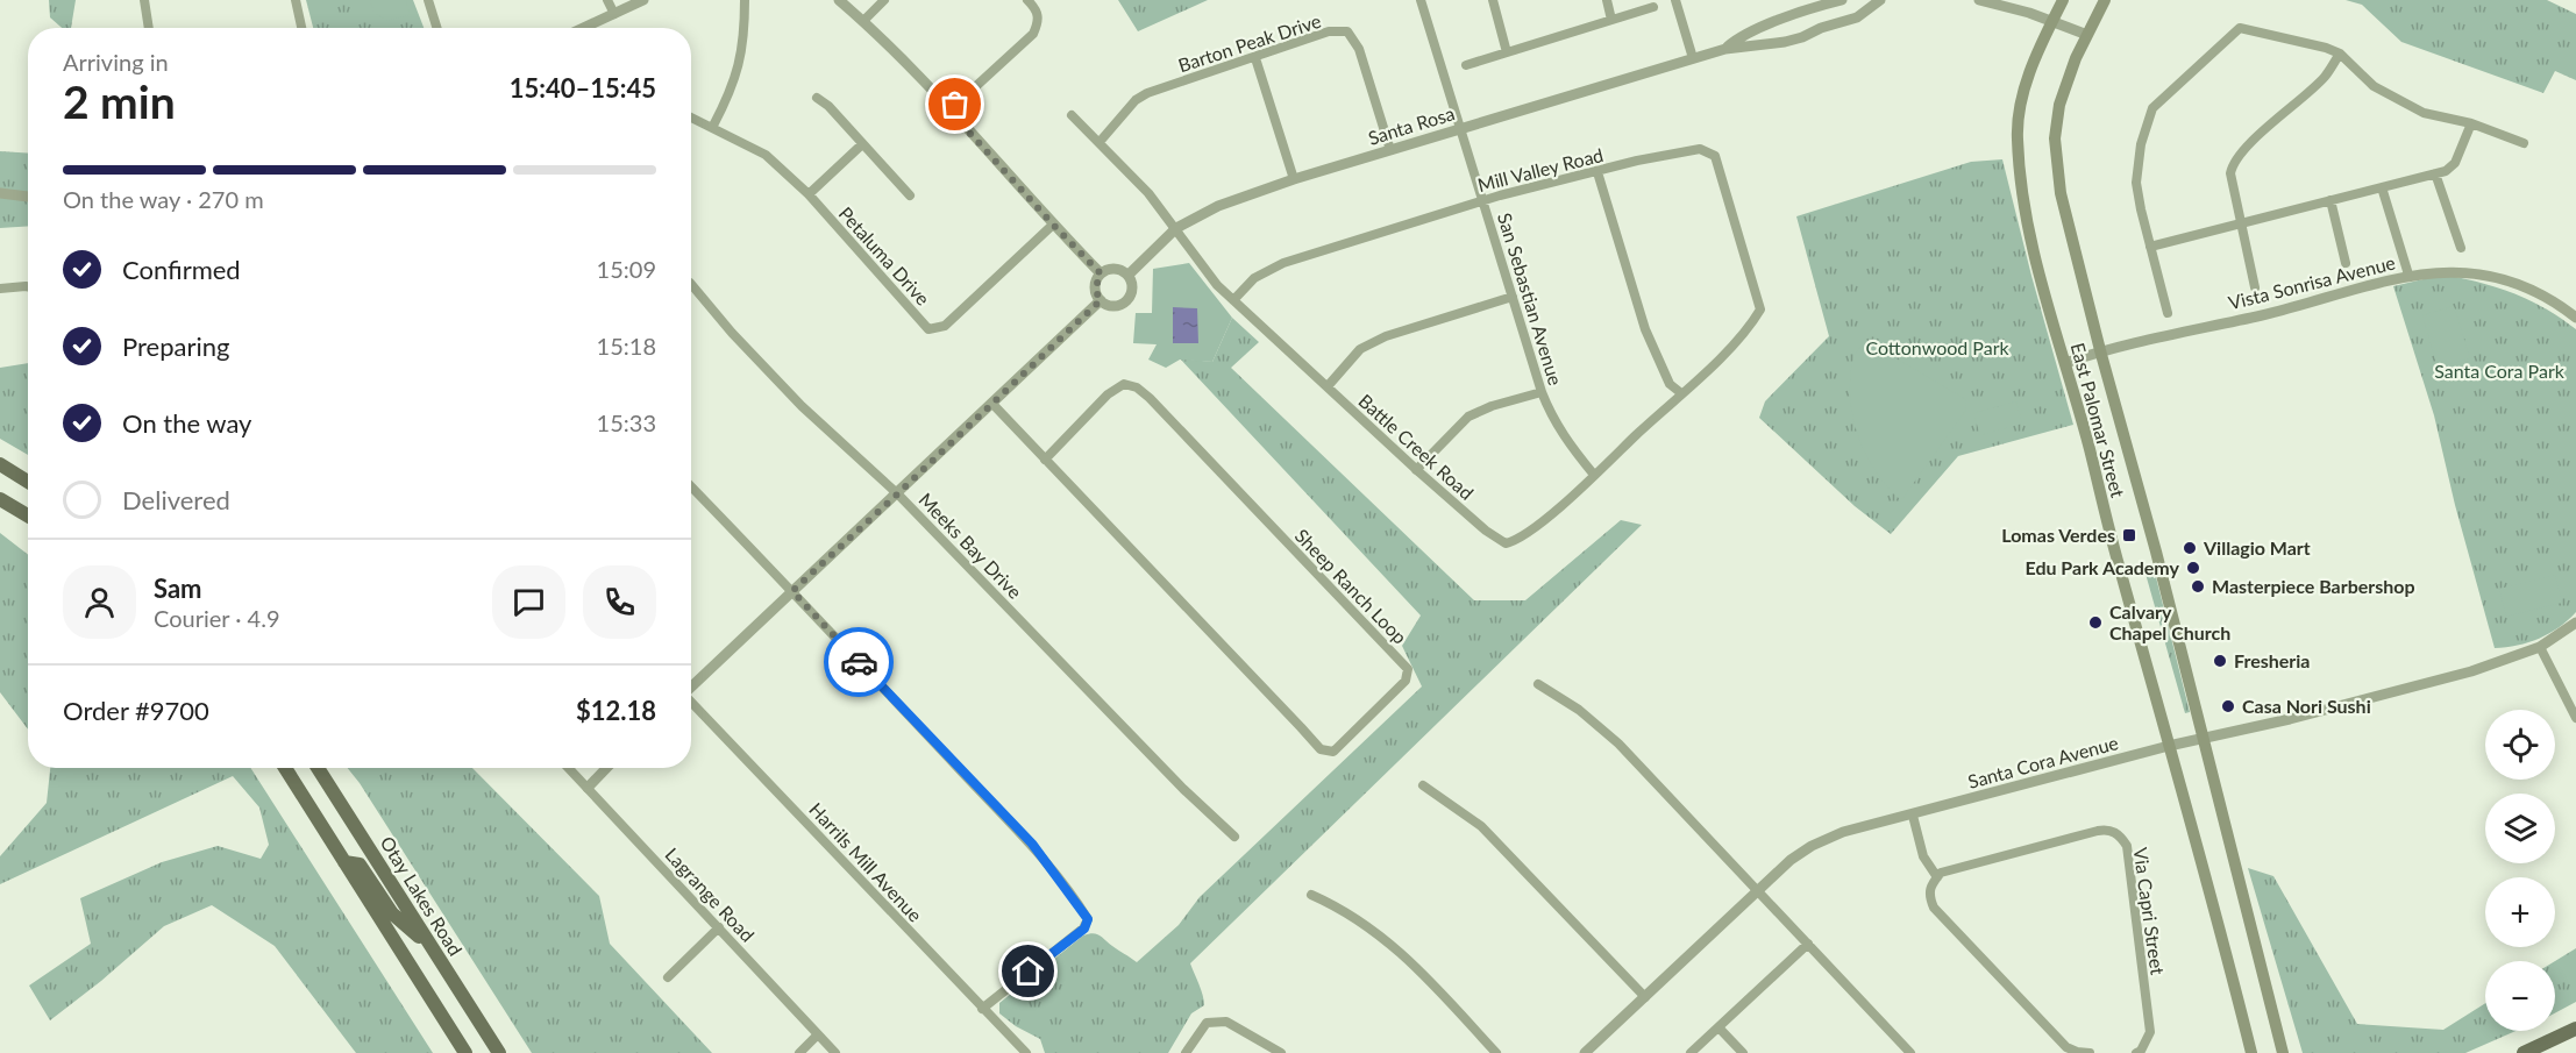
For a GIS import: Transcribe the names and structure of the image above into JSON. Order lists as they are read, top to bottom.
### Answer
{
  "streets": {
    "main road": ["East Palomar Street", "Otay Lakes Road"],
    "street": [
      "Barton Peak Drive",
      "Santa Rosa",
      "Mill Valley Road",
      "Petaluma Drive",
      "Vista Sonrisa Avenue",
      "San Sebastian Avenue",
      "Battle Creek Road",
      "Meeks Bay Drive",
      "Sheep Ranch Loop",
      "Santa Cora Avenue",
      "Harrils Mill Avenue",
      "Lagrange Road",
      "Via Capri Street"
    ]
  },
  "crossings": [
    ["Barton Peak Drive", "Santa Rosa"],
    ["Barton Peak Drive", "Battle Creek Road"],
    ["Santa Rosa", "San Sebastian Avenue"],
    ["Santa Rosa", "Battle Creek Road"],
    ["Mill Valley Road", "San Sebastian Avenue"],
    ["Mill Valley Road", "Battle Creek Road"],
    ["Vista Sonrisa Avenue", "East Palomar Street"],
    ["San Sebastian Avenue", "Battle Creek Road"],
    ["East Palomar Street", "Santa Cora Avenue"]
  ],
  "parks": ["Cottonwood Park", "Santa Cora Park"],
  "places": {
    "transit": ["Lomas Verdes"],
    "other": [
      "Villagio Mart",
      "Edu Park Academy",
      "Masterpiece Barbershop",
      "Calvary Chapel Church",
      "Fresheria",
      "Casa Nori Sushi"
    ]
  },
  "page": {
    "heading": ["2 min", "Arriving in", "15:40–15:45"],
    "panel": [
      "Sam",
      "Courier · 4.9",
      "Order #9700",
      "$12.18"
    ],
    "bar": "On the way · 270 m",
    "list": [
      ["Confirmed", "15:09"],
      ["Preparing", "15:18"],
      ["On the way", "15:33"],
      "Delivered"
    ],
    "map_buttons": ["+", "−"]
  }
}
